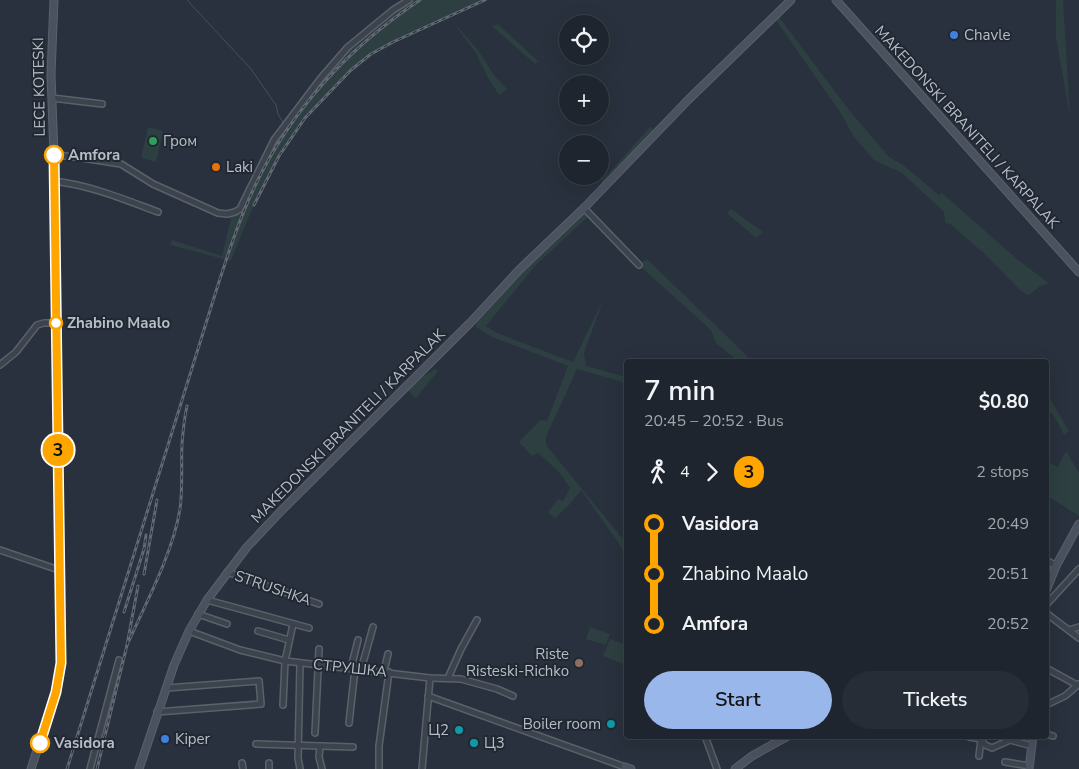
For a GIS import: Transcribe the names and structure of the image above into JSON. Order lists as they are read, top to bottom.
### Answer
{
  "streets": {
    "main road": ["LECE KOTESKI", "MAKEDONSKI BRANITELI / KARPALAK"],
    "street": ["STRUSHKA", "СТРУШКА"]
  },
  "crossings": [
    ["MAKEDONSKI BRANITELI / KARPALAK", "STRUSHKA"],
    ["MAKEDONSKI BRANITELI / KARPALAK", "СТРУШКА"],
    ["STRUSHKA", "СТРУШКА"]
  ],
  "places": [
    "Chavle",
    "Гром",
    "Amfora",
    "Laki",
    "Zhabino Maalo",
    "Riste Risteski-Richko",
    "Boiler room",
    "Ц2",
    "Kiper",
    "Vasidora",
    "Ц3"
  ],
  "lines": ["bus line 3"],
  "page": {
    "on_map": "3",
    "map_buttons": ["+", "−"],
    "heading": ["7 min", "20:45 – 20:52 · Bus", "$0.80"],
    "legs": ["4", "3", "2 stops"],
    "list": [
      {
        "name": "Vasidora",
        "value": "20:49"
      },
      {
        "name": "Zhabino Maalo",
        "value": "20:51"
      },
      {
        "name": "Amfora",
        "value": "20:52"
      }
    ],
    "buttons": ["Start", "Tickets"]
  }
}
